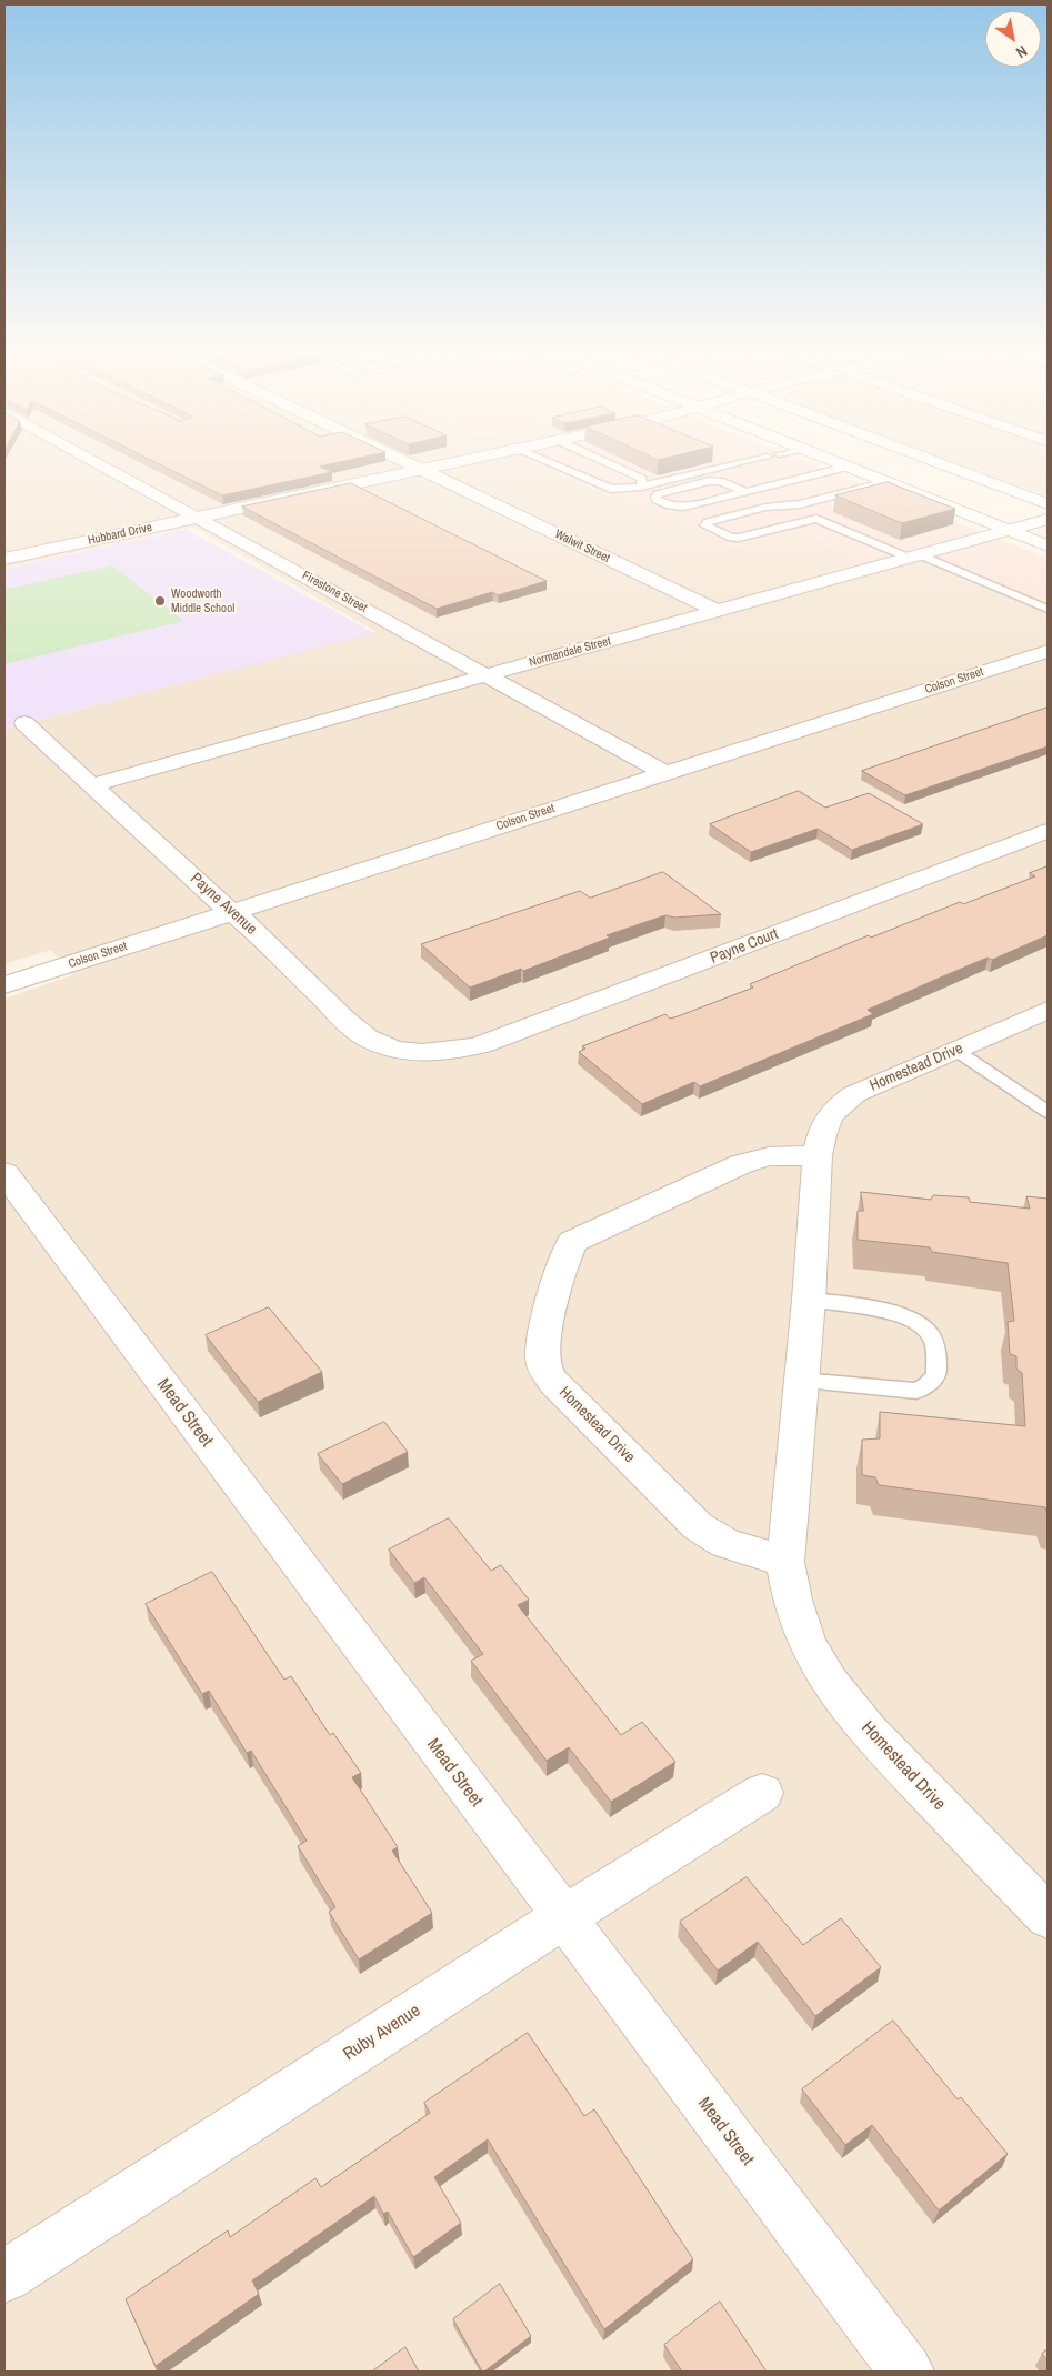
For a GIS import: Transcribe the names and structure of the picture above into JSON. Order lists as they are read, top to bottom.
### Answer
{
  "streets": {
    "street": [
      "Hubbard Drive",
      "Walwit Street",
      "Firestone Street",
      "Normandale Street",
      "Colson Street",
      "Payne Avenue",
      "Payne Court",
      "Homestead Drive",
      "Mead Street",
      "Ruby Avenue"
    ]
  },
  "crossings": [
    ["Hubbard Drive", "Walwit Street"],
    ["Hubbard Drive", "Firestone Street"],
    ["Walwit Street", "Normandale Street"],
    ["Firestone Street", "Normandale Street"],
    ["Firestone Street", "Colson Street"],
    ["Normandale Street", "Payne Avenue"],
    ["Colson Street", "Payne Avenue"],
    ["Payne Avenue", "Payne Court"],
    ["Mead Street", "Ruby Avenue"]
  ],
  "places": ["Woodworth Middle School"],
  "north": "bottom right"
}
